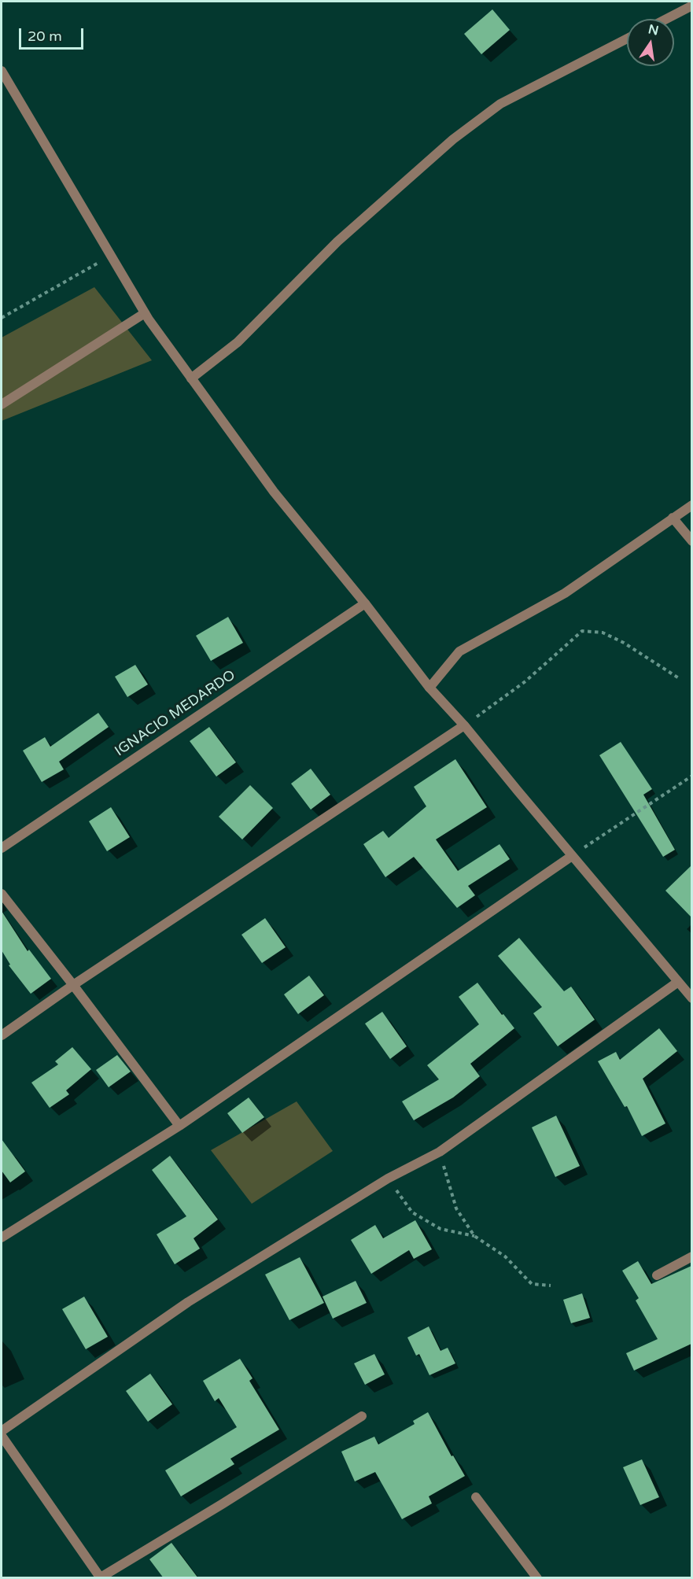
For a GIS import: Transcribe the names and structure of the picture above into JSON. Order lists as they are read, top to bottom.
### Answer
{
  "streets": {
    "street": ["IGNACIO MEDARDO"]
  },
  "scale_bar": "20 m",
  "north": "top"
}
